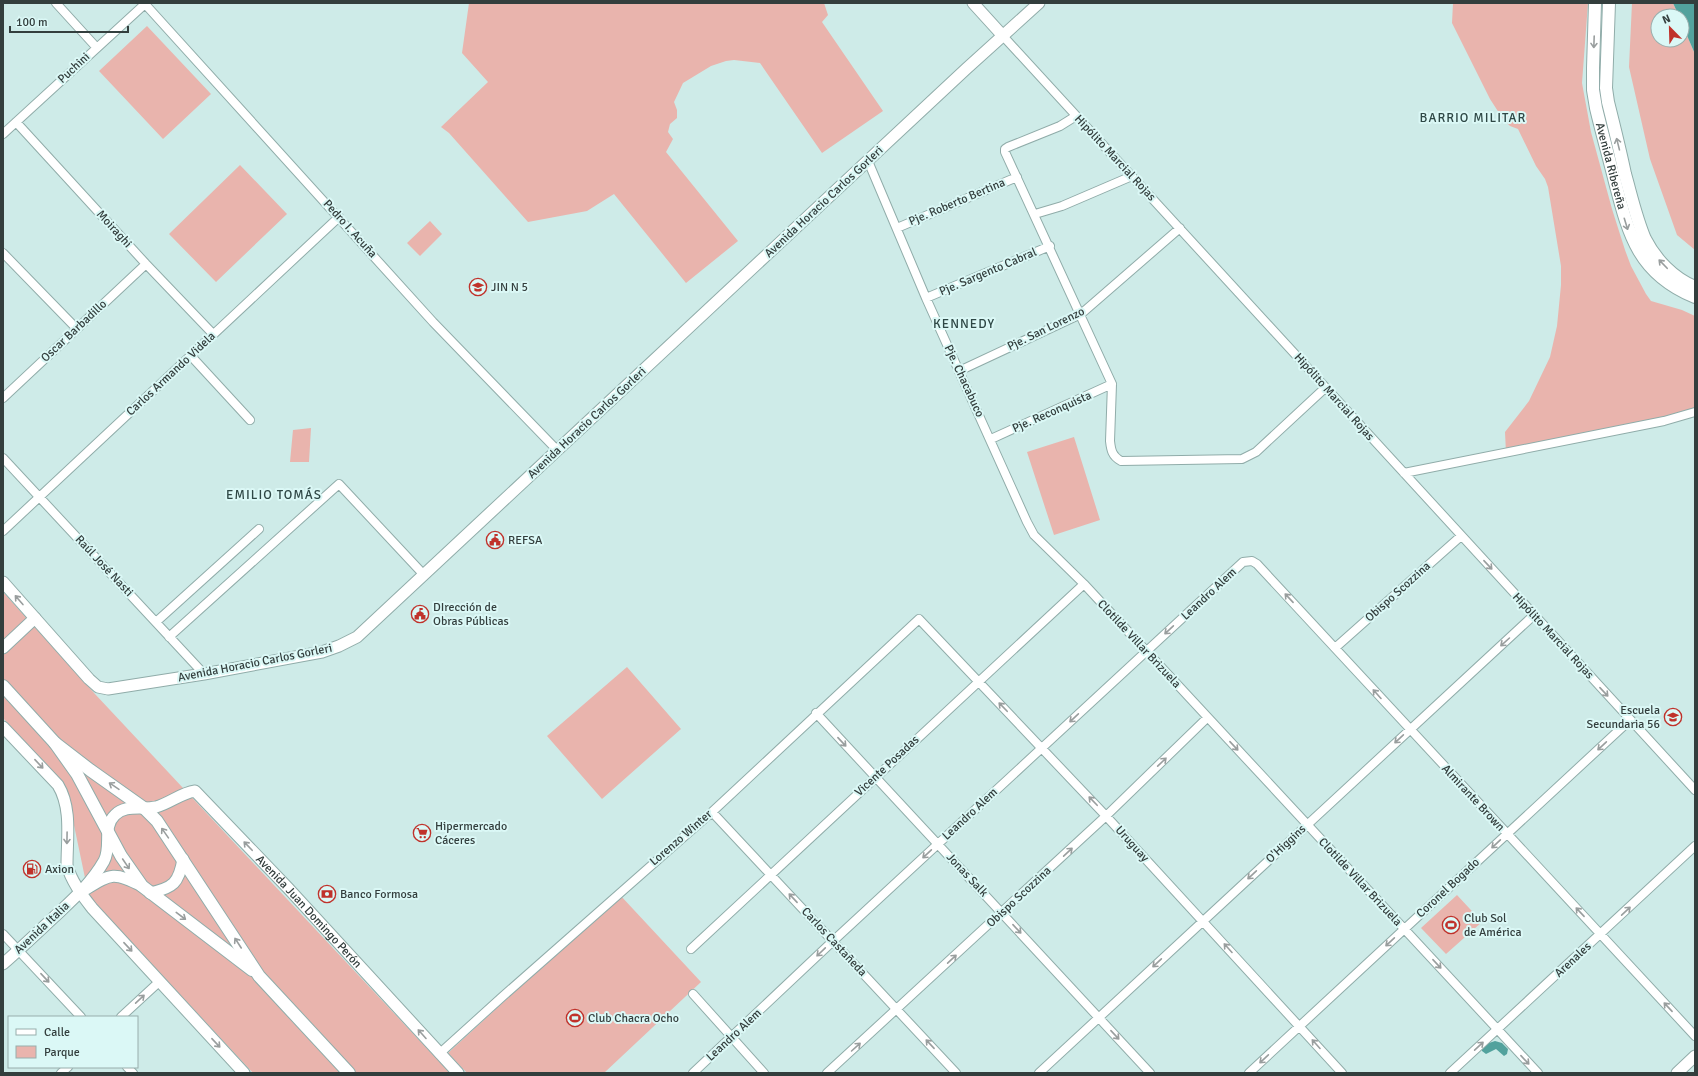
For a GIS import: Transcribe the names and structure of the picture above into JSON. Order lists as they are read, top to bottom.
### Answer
{
  "streets": {
    "main road": [
      "Hipólito Marcial Rojas",
      "Avenida Ribereña",
      "Avenida Horacio Carlos Gorleri",
      "Avenida Juan Domingo Perón",
      "Avenida Italia"
    ],
    "street": [
      "Puchini",
      "Pje. Roberto Bertina",
      "Moiraghi",
      "Pedro I. Acuña",
      "Pje. Sargento Cabral",
      "Pje. San Lorenzo",
      "Oscar Barbadillo",
      "Carlos Armando Videla",
      "Pje. Chacabuco",
      "Pje. Reconquista",
      "Raúl José Nasti",
      "Obispo Scozzina",
      "Leandro Alem",
      "Clotilde Villar Brizuela",
      "Vicente Posadas",
      "Almirante Brown",
      "Lorenzo Winter",
      "Uruguay",
      "O'Higgins",
      "Jonas Salk",
      "Coronel Bogado",
      "Carlos Castañeda",
      "Arenales"
    ]
  },
  "crossings": [
    ["Puchini", "Moiraghi"],
    ["Puchini", "Pedro I. Acuña"],
    ["Hipólito Marcial Rojas", "Avenida Horacio Carlos Gorleri"],
    ["Hipólito Marcial Rojas", "Pje. San Lorenzo"],
    ["Hipólito Marcial Rojas", "Obispo Scozzina"],
    ["Hipólito Marcial Rojas", "O'Higgins"],
    ["Hipólito Marcial Rojas", "Coronel Bogado"],
    ["Avenida Horacio Carlos Gorleri", "Pedro I. Acuña"],
    ["Avenida Horacio Carlos Gorleri", "Pje. Chacabuco"],
    ["Avenida Horacio Carlos Gorleri", "Raúl José Nasti"],
    ["Pje. Roberto Bertina", "Pje. Chacabuco"],
    ["Moiraghi", "Oscar Barbadillo"],
    ["Moiraghi", "Carlos Armando Videla"],
    ["Pedro I. Acuña", "Carlos Armando Videla"],
    ["Pje. Sargento Cabral", "Pje. Chacabuco"],
    ["Pje. San Lorenzo", "Pje. Chacabuco"],
    ["Carlos Armando Videla", "Raúl José Nasti"],
    ["Pje. Chacabuco", "Pje. Reconquista"],
    ["Pje. Chacabuco", "Clotilde Villar Brizuela"],
    ["Pje. Chacabuco", "Vicente Posadas"],
    ["Obispo Scozzina", "Clotilde Villar Brizuela"],
    ["Obispo Scozzina", "Almirante Brown"],
    ["Obispo Scozzina", "Uruguay"],
    ["Obispo Scozzina", "Jonas Salk"],
    ["Obispo Scozzina", "Carlos Castañeda"],
    ["Leandro Alem", "Clotilde Villar Brizuela"],
    ["Leandro Alem", "Almirante Brown"],
    ["Leandro Alem", "Uruguay"],
    ["Leandro Alem", "Jonas Salk"],
    ["Leandro Alem", "Carlos Castañeda"],
    ["Clotilde Villar Brizuela", "Vicente Posadas"],
    ["Clotilde Villar Brizuela", "O'Higgins"],
    ["Clotilde Villar Brizuela", "Coronel Bogado"],
    ["Clotilde Villar Brizuela", "Arenales"],
    ["Vicente Posadas", "Uruguay"],
    ["Vicente Posadas", "Jonas Salk"],
    ["Vicente Posadas", "Carlos Castañeda"],
    ["Almirante Brown", "O'Higgins"],
    ["Almirante Brown", "Coronel Bogado"],
    ["Almirante Brown", "Arenales"],
    ["Lorenzo Winter", "Uruguay"],
    ["Lorenzo Winter", "Jonas Salk"],
    ["Lorenzo Winter", "Avenida Juan Domingo Perón"],
    ["Lorenzo Winter", "Carlos Castañeda"],
    ["Uruguay", "O'Higgins"],
    ["Uruguay", "Coronel Bogado"],
    ["O'Higgins", "Jonas Salk"],
    ["Avenida Juan Domingo Perón", "Avenida Italia"]
  ],
  "one_way": [
    "Obispo Scozzina",
    "Leandro Alem",
    "Clotilde Villar Brizuela",
    "Almirante Brown",
    "Uruguay",
    "O'Higgins",
    "Jonas Salk",
    "Coronel Bogado",
    "Carlos Castañeda",
    "Arenales"
  ],
  "districts": ["BARRIO MILITAR", "KENNEDY", "EMILIO TOMÁS"],
  "places": {
    "school or university": ["JIN N 5", "Escuela Secundaria 56"],
    "public building": ["REFSA", "DIrección de Obras Públicas"],
    "supermarket": ["Hipermercado Cáceres"],
    "fuel station": ["Axion"],
    "bank": ["Banco Formosa"],
    "sports": ["Club Sol de América", "Club Chacra Ocho"]
  },
  "legend": ["Calle", "Parque"],
  "scale_bar": "100 m",
  "north": "top left"
}
